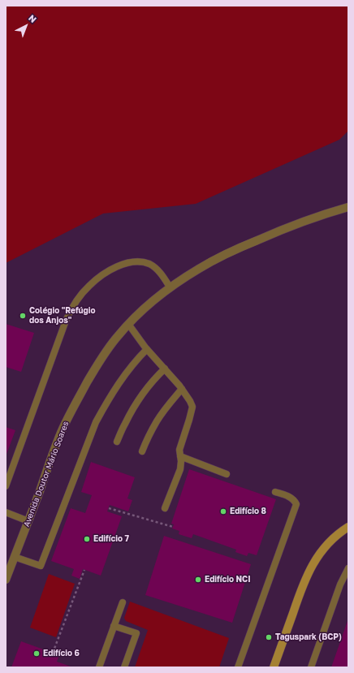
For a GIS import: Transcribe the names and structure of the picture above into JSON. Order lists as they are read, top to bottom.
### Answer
{
  "streets": {
    "street": ["Avenida Doutor Mário Soares"]
  },
  "places": [
    "Colégio \"Refúgio dos Anjos\"",
    "Edifício 8",
    "Edifício 7",
    "Edifício NCI",
    "Taguspark (BCP)",
    "Edifício 6"
  ],
  "north": "top right"
}
